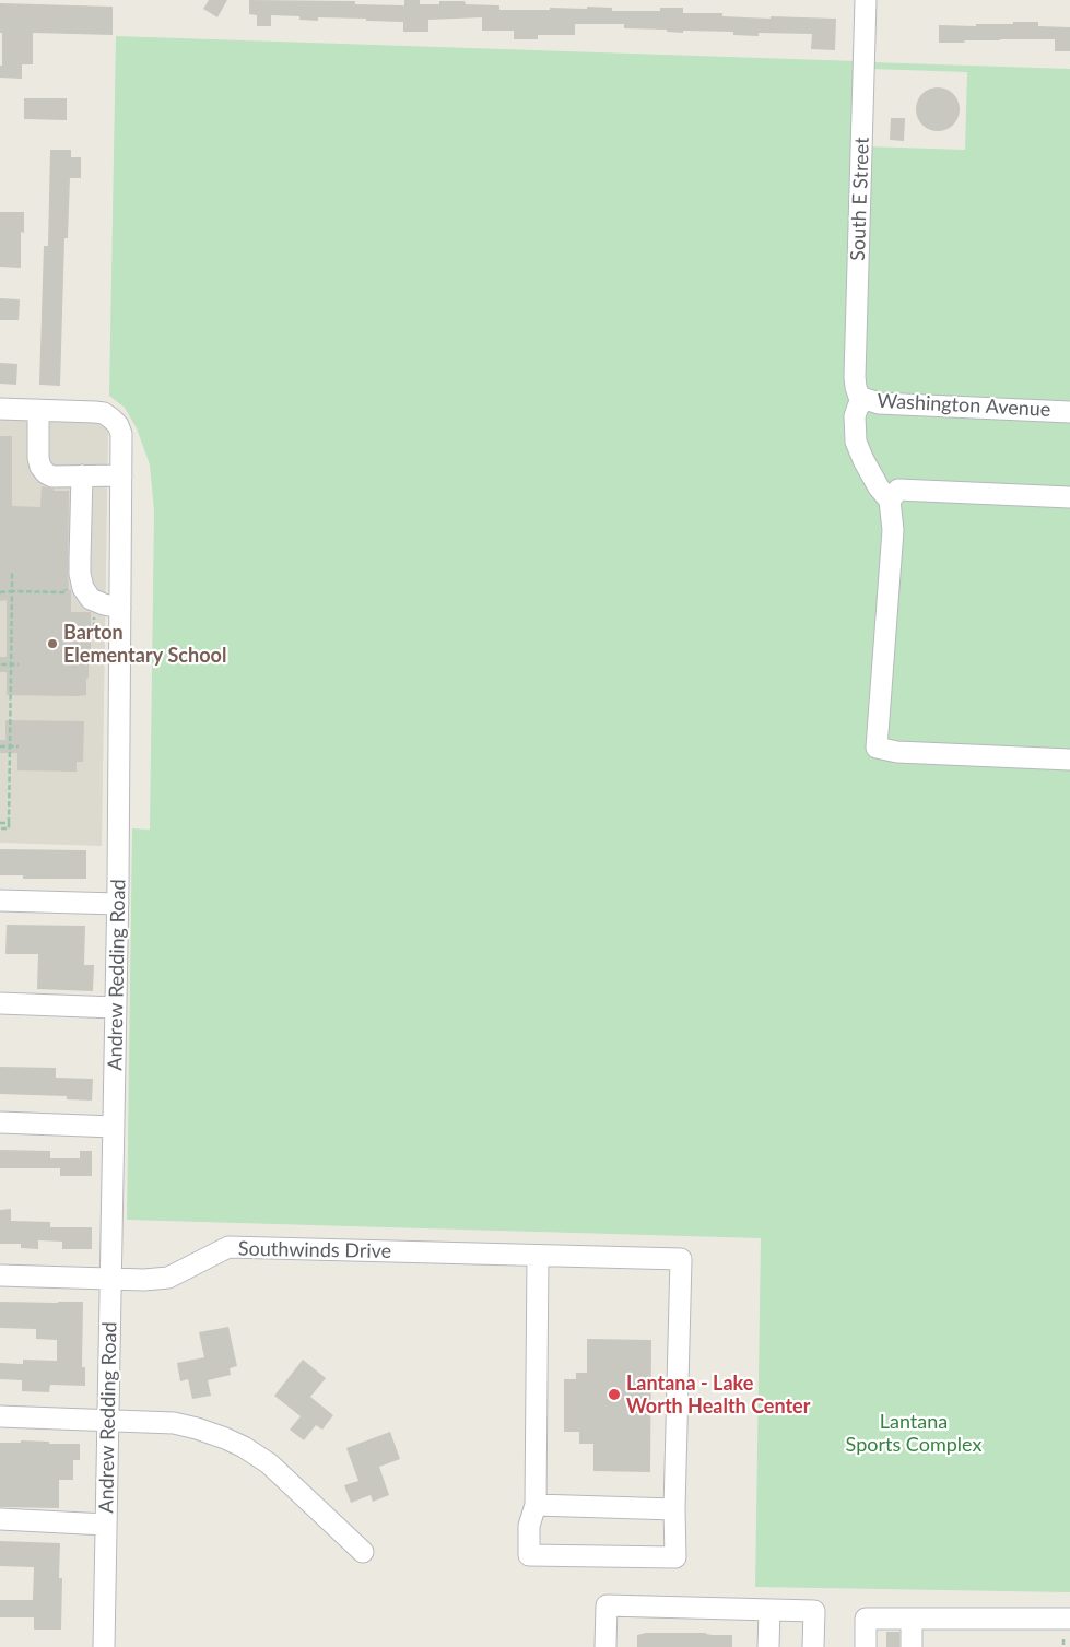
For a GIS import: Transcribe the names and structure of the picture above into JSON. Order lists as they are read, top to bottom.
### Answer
{
  "streets": {
    "street": [
      "South E Street",
      "Washington Avenue",
      "Andrew Redding Road",
      "Southwinds Drive"
    ]
  },
  "crossings": [
    ["South E Street", "Washington Avenue"],
    ["Andrew Redding Road", "Southwinds Drive"]
  ],
  "parks": ["Lantana Sports Complex"],
  "places": ["Barton Elementary School", "Lantana - Lake Worth Health Center"]
}
